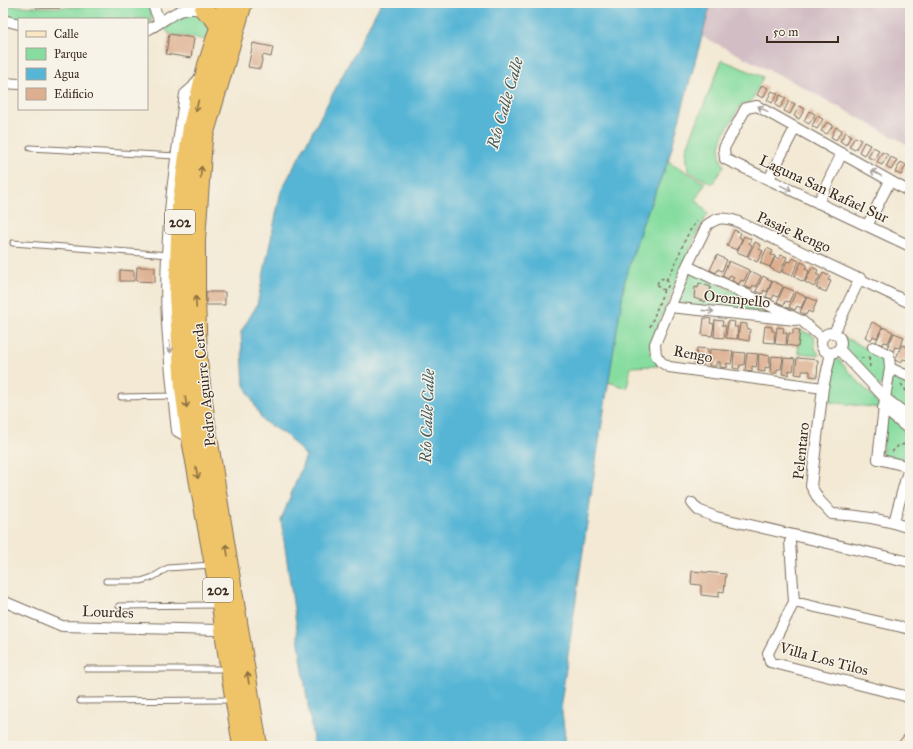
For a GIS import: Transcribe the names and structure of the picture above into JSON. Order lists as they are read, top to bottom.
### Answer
{
  "streets": {
    "highway": ["202", "Pedro Aguirre Cerda"],
    "street": [
      "Laguna San Rafael Sur",
      "Pasaje Rengo",
      "Orompello",
      "Rengo",
      "Pelentaro",
      "Lourdes",
      "Villa Los Tilos"
    ]
  },
  "crossings": [
    ["Pasaje Rengo", "Orompello"],
    ["Pasaje Rengo", "Rengo"],
    ["Orompello", "Rengo"],
    ["Orompello", "Pelentaro"],
    ["Rengo", "Pelentaro"]
  ],
  "water": ["Río Calle Calle"],
  "legend": [
    "Calle",
    "Parque",
    "Agua",
    "Edificio"
  ],
  "scale_bar": "50 m"
}
